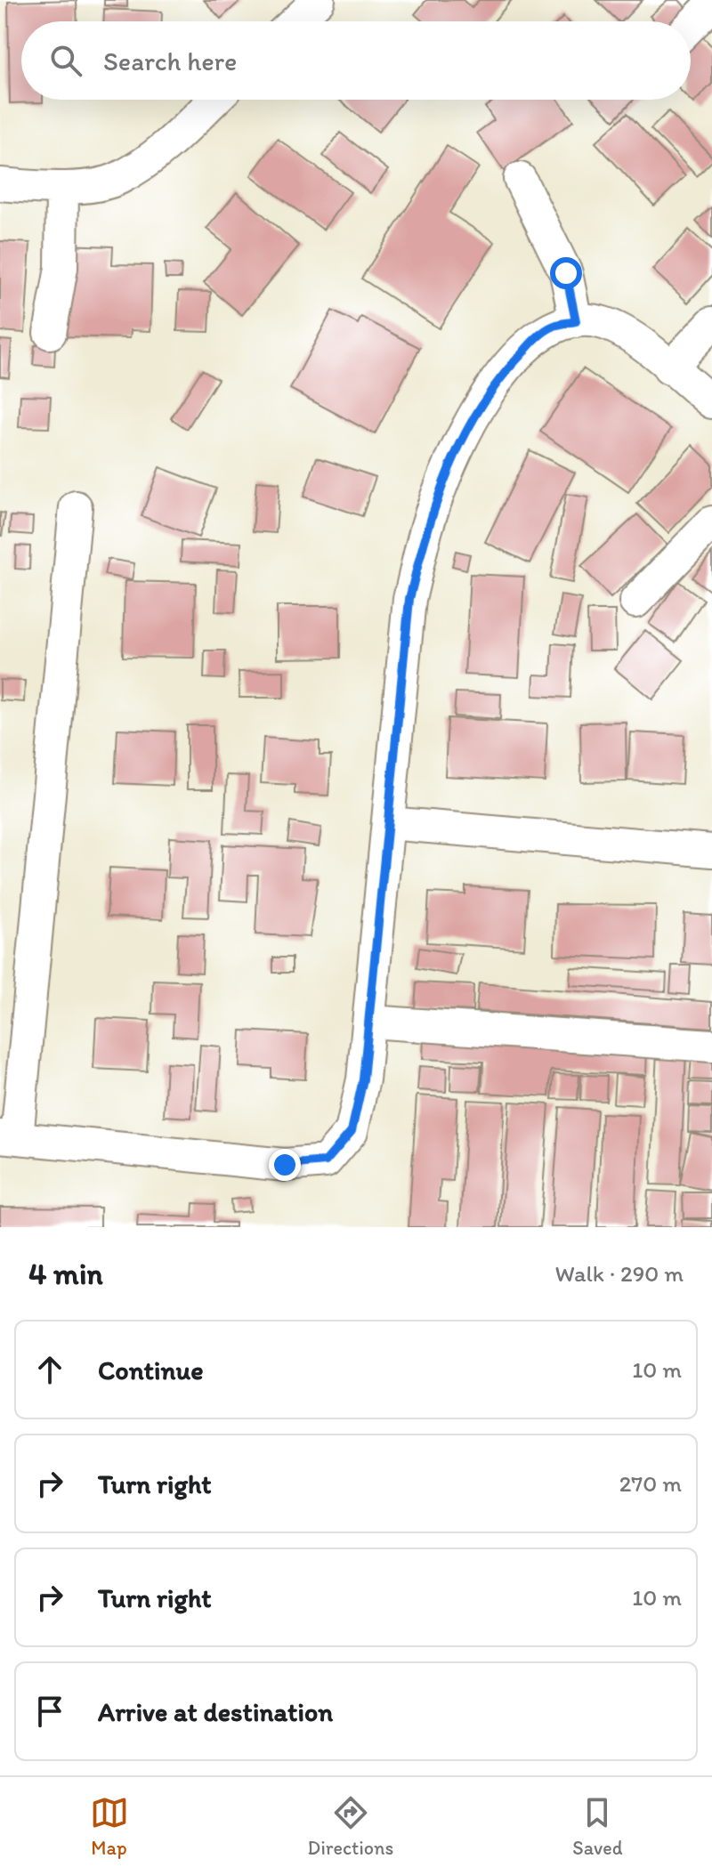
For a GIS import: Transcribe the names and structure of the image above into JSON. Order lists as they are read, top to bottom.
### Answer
{
  "page": {
    "search": "Search here",
    "heading": ["4 min", "Walk · 290 m"],
    "list": [
      ["Continue", "10 m"],
      ["Turn right", "270 m"],
      ["Turn right", "10 m"],
      "Arrive at destination"
    ],
    "nav": ["Map", "Directions", "Saved"]
  }
}
